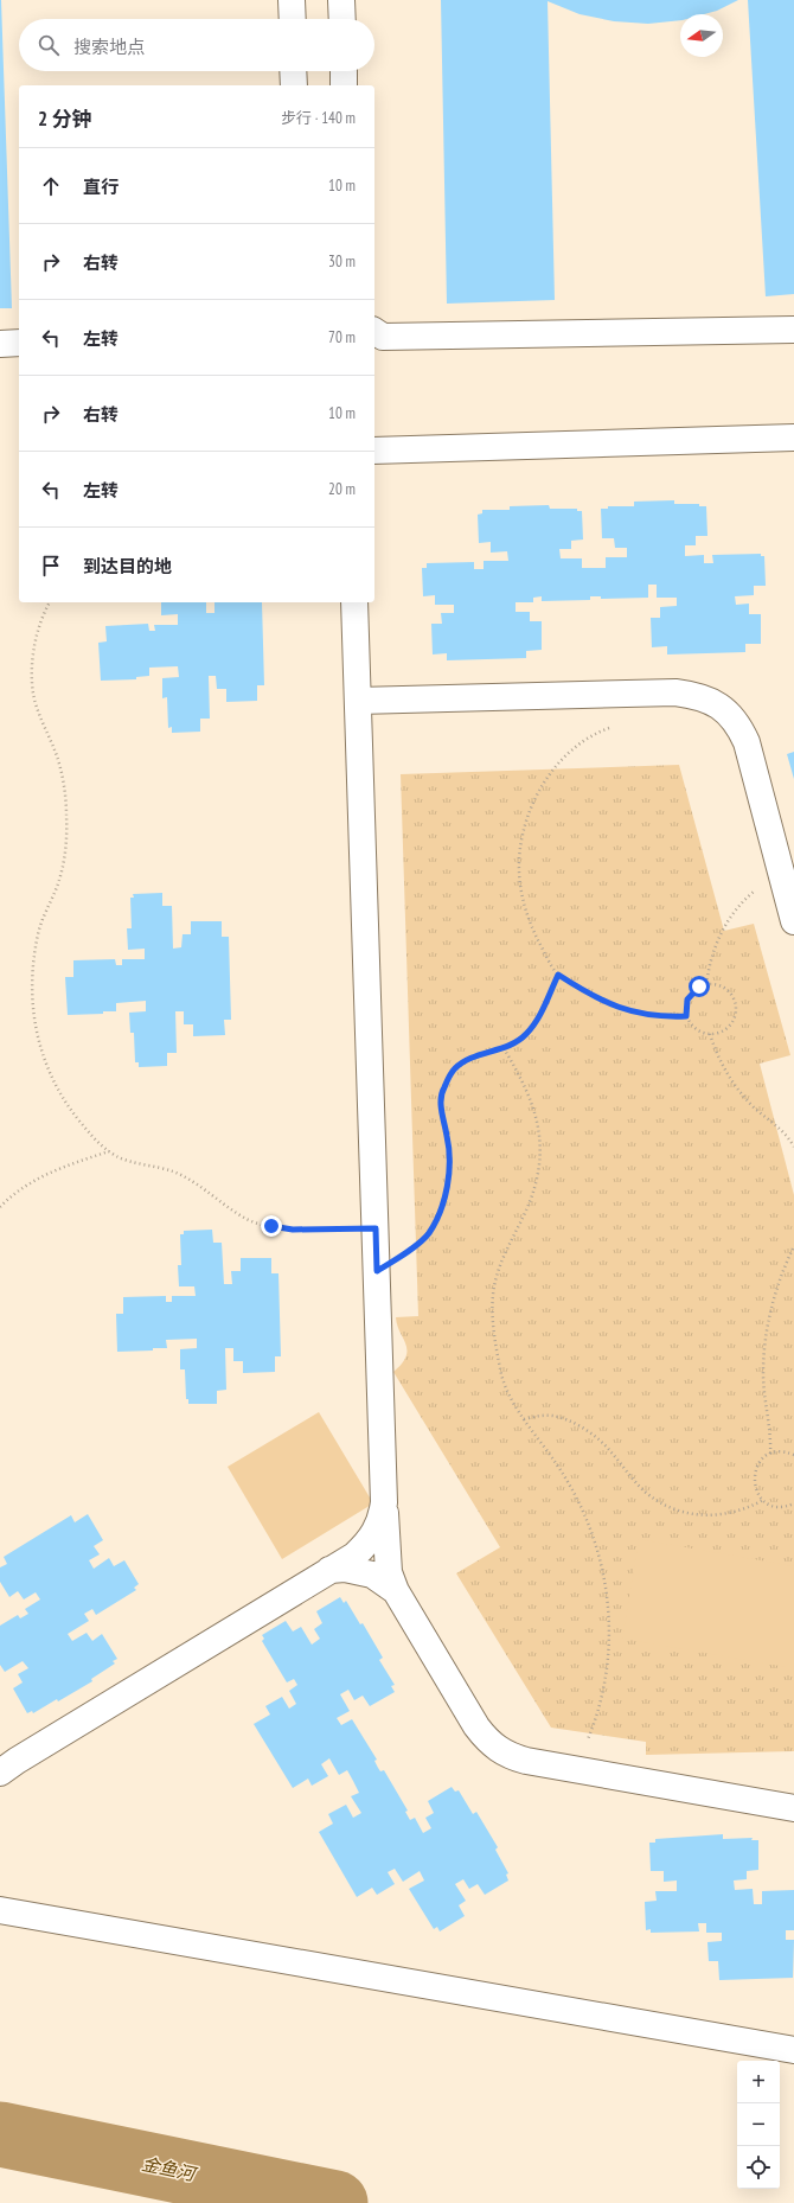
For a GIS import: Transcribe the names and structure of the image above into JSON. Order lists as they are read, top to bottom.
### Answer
{
  "water": ["金鱼河"],
  "north": "left",
  "page": {
    "search": "搜索地点",
    "heading": ["2 分钟", "步行 · 140 m"],
    "list": [
      ["直行", "10 m"],
      ["右转", "30 m"],
      ["左转", "70 m"],
      ["右转", "10 m"],
      ["左转", "20 m"],
      "到达目的地"
    ],
    "map_buttons": ["+", "−"]
  }
}
